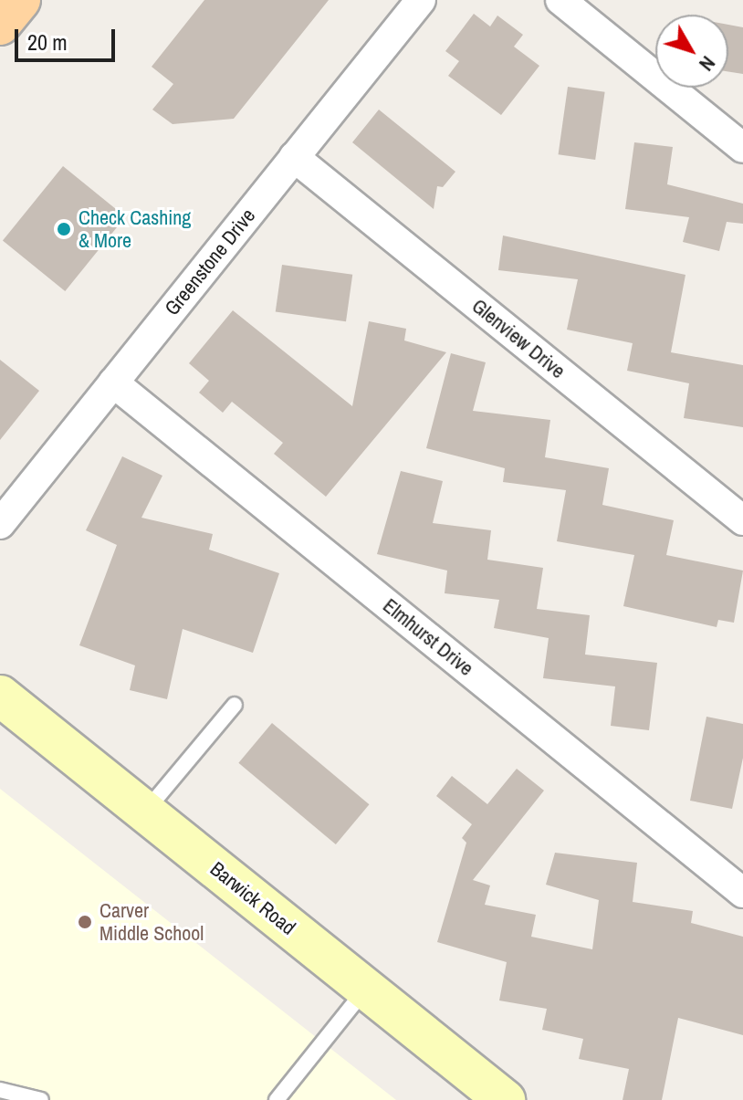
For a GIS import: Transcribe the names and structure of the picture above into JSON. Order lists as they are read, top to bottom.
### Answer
{
  "streets": {
    "street": [
      "Greenstone Drive",
      "Glenview Drive",
      "Elmhurst Drive",
      "Barwick Road"
    ]
  },
  "crossings": [
    ["Greenstone Drive", "Glenview Drive"],
    ["Greenstone Drive", "Elmhurst Drive"]
  ],
  "places": ["Check Cashing & More", "Carver Middle School"],
  "scale_bar": "20 m",
  "north": "bottom right"
}
